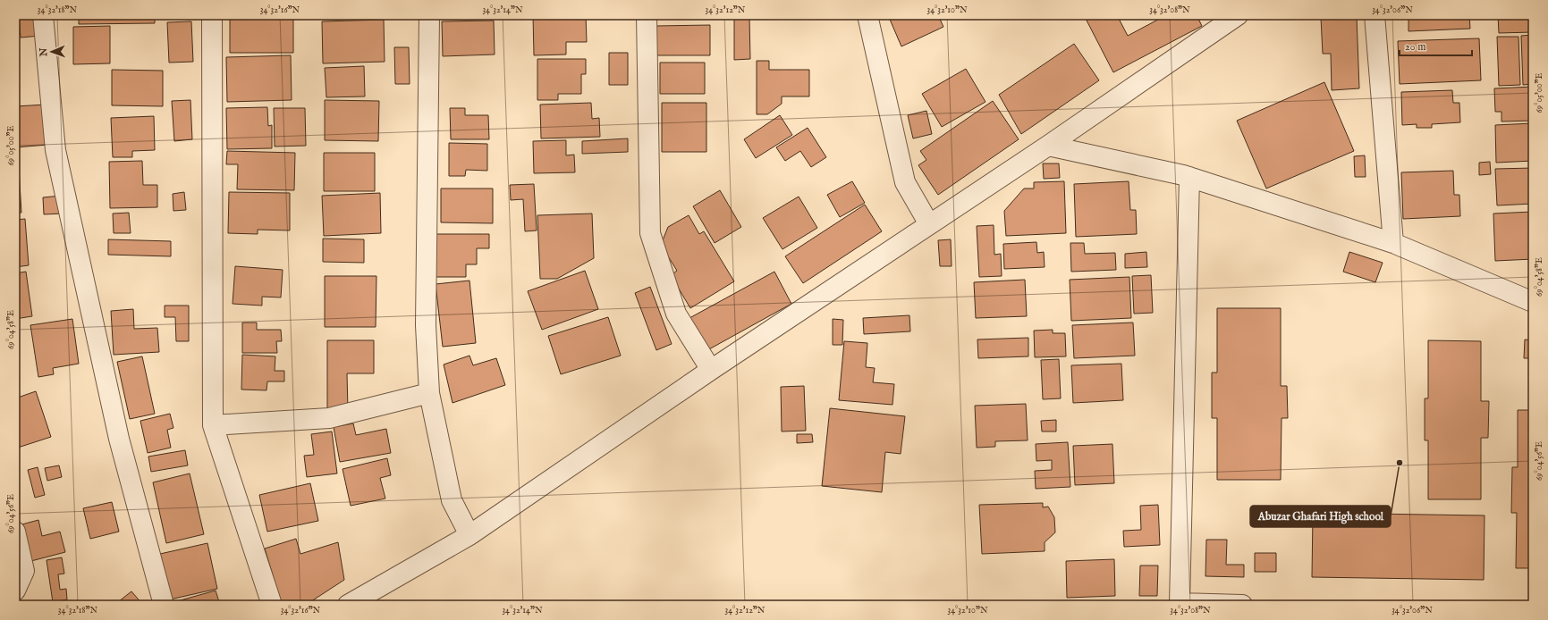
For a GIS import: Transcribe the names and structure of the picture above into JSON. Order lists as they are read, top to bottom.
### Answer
{
  "places": ["Abuzar Ghafari High school"],
  "scale_bar": "20 m",
  "north": "left",
  "coordinates": [
    "34°32'18\"N",
    "34°32'16\"N",
    "34°32'14\"N",
    "34°32'12\"N",
    "34°32'10\"N",
    "34°32'08\"N",
    "34°32'06\"N",
    "69°05'00\"E",
    "69°04'58\"E",
    "69°04'56\"E"
  ]
}
